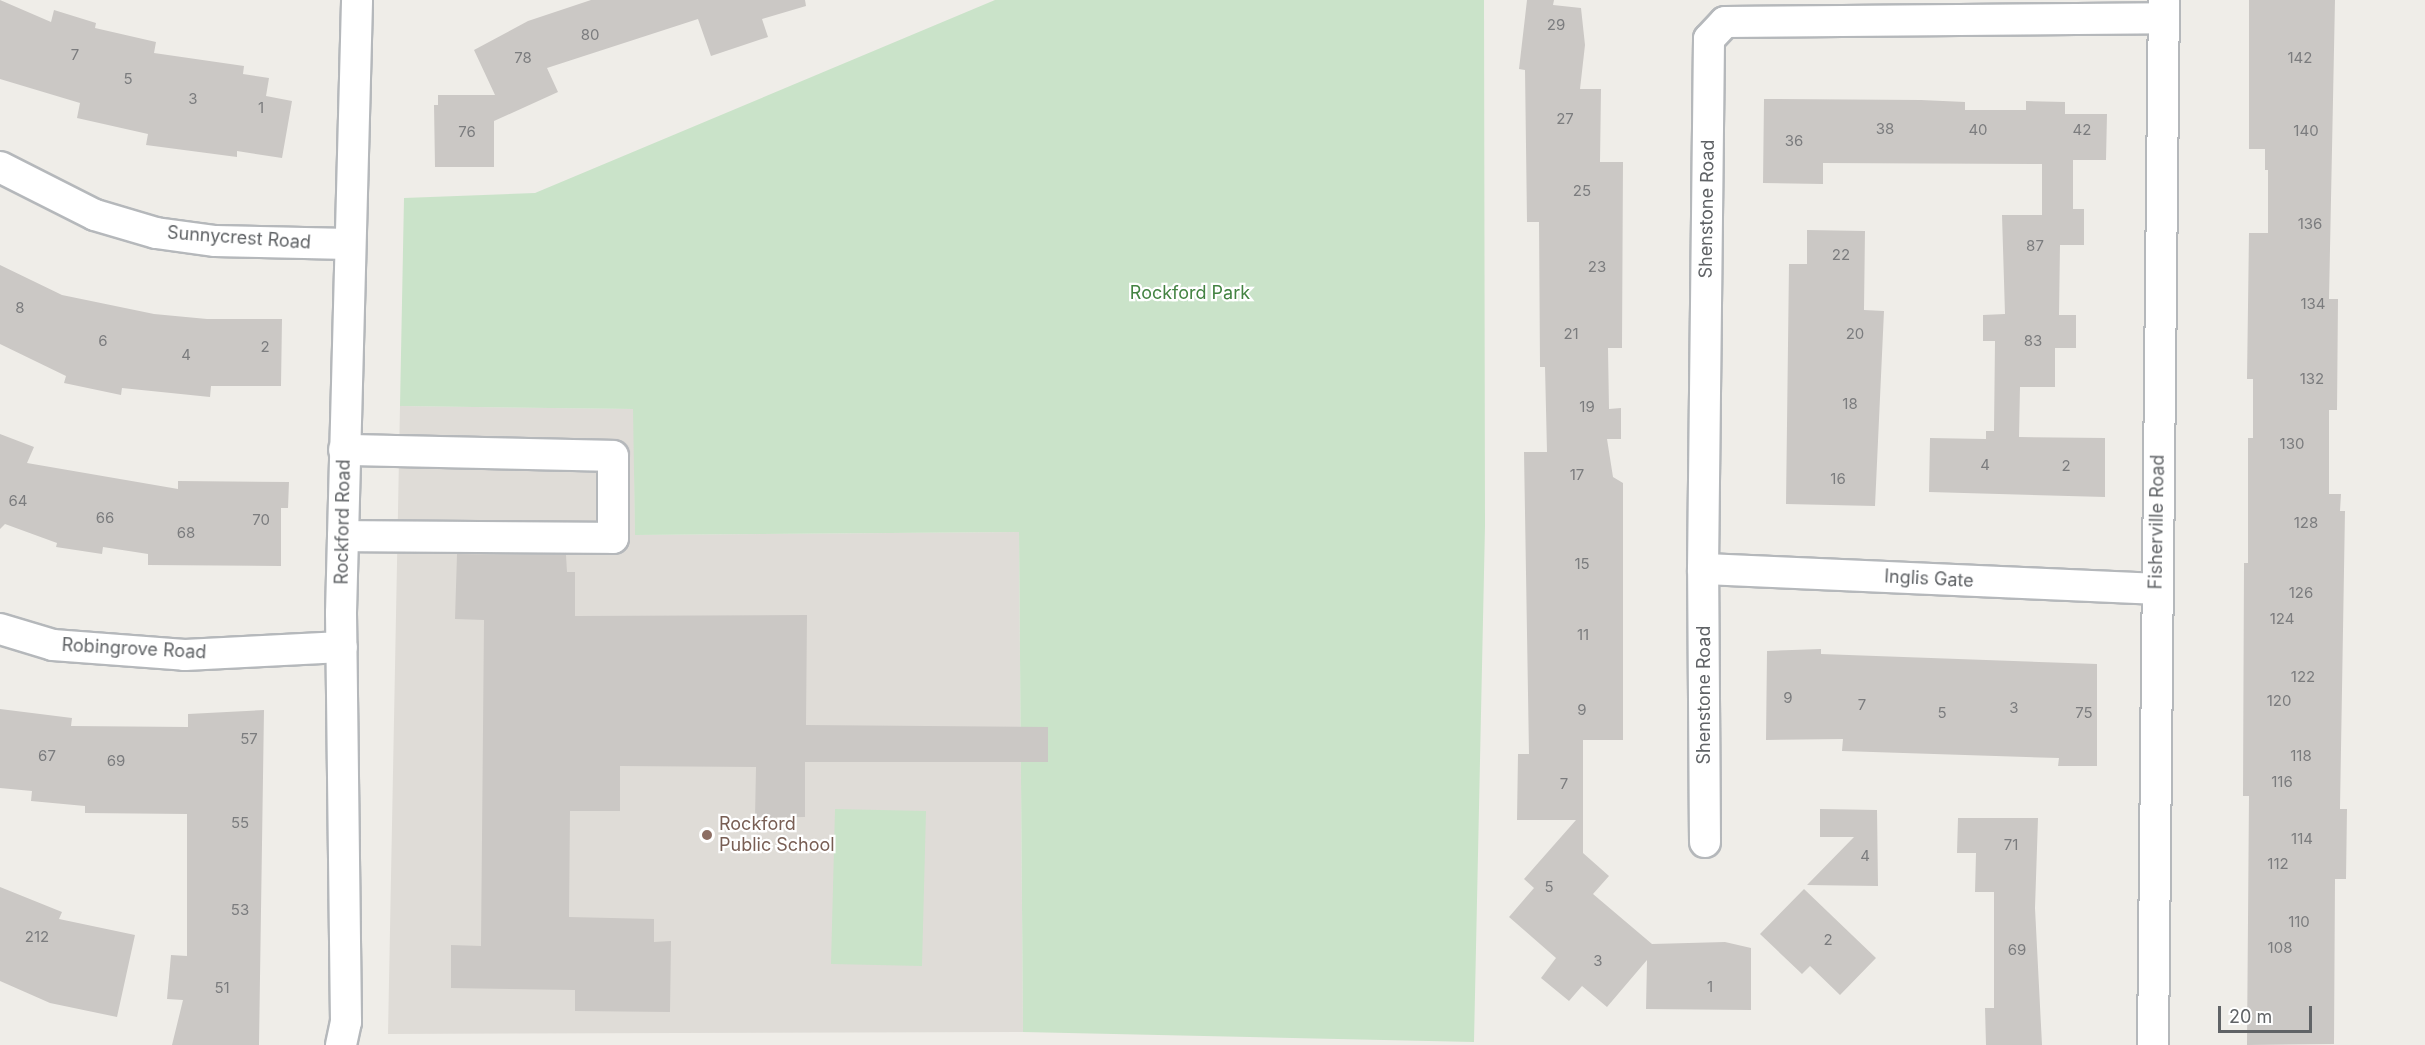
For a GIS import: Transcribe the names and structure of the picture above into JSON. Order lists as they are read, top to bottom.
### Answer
{
  "streets": {
    "street": [
      "Shenstone Road",
      "Sunnycrest Road",
      "Rockford Road",
      "Fisherville Road",
      "Inglis Gate",
      "Robingrove Road"
    ]
  },
  "crossings": [
    ["Shenstone Road", "Fisherville Road"],
    ["Shenstone Road", "Inglis Gate"],
    ["Sunnycrest Road", "Rockford Road"],
    ["Rockford Road", "Robingrove Road"],
    ["Fisherville Road", "Inglis Gate"]
  ],
  "parks": ["Rockford Park"],
  "places": ["Rockford Public School"],
  "house_numbers": [
    "29",
    "80",
    "7",
    "78",
    "142",
    "5",
    "3",
    "1",
    "27",
    "38",
    "40",
    "42",
    "140",
    "76",
    "36",
    "25",
    "136",
    "87",
    "22",
    "23",
    "134",
    "8",
    "21",
    "20",
    "6",
    "83",
    "2",
    "4",
    "132",
    "18",
    "19",
    "130",
    "4",
    "2",
    "17",
    "16",
    "64",
    "66",
    "70",
    "128",
    "68",
    "15",
    "126",
    "124",
    "11",
    "122",
    "9",
    "120",
    "7",
    "3",
    "9",
    "5",
    "75",
    "57",
    "67",
    "118",
    "69",
    "116",
    "7",
    "55",
    "114",
    "71",
    "4",
    "112",
    "5",
    "53",
    "110",
    "212",
    "2",
    "108",
    "69",
    "3",
    "1",
    "51"
  ],
  "scale_bar": "20 m"
}
